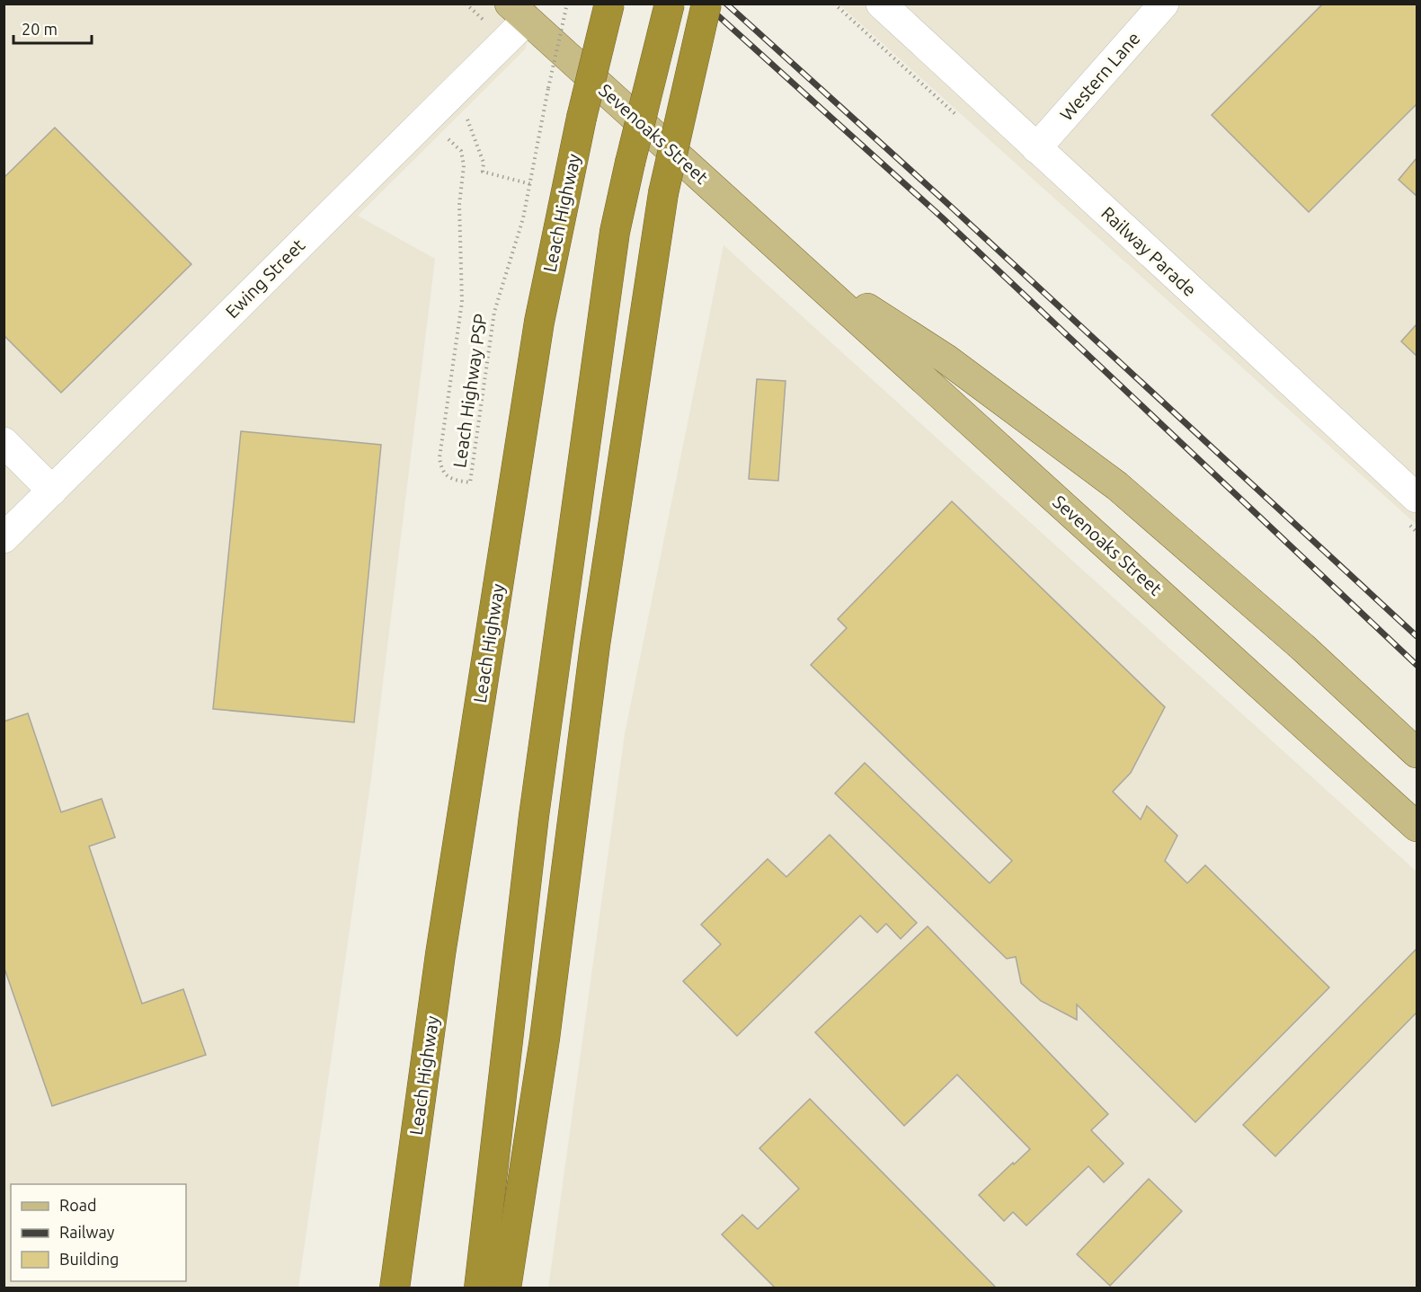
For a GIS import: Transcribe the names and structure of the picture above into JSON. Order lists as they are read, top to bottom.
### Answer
{
  "streets": {
    "highway": ["Leach Highway"],
    "main road": ["Sevenoaks Street"],
    "street": ["Western Lane", "Railway Parade", "Ewing Street"],
    "path": ["Leach Highway PSP"]
  },
  "crossings": [
    ["Western Lane", "Railway Parade"],
    ["Sevenoaks Street", "Ewing Street"]
  ],
  "legend": ["Road", "Railway", "Building"],
  "scale_bar": "20 m"
}
